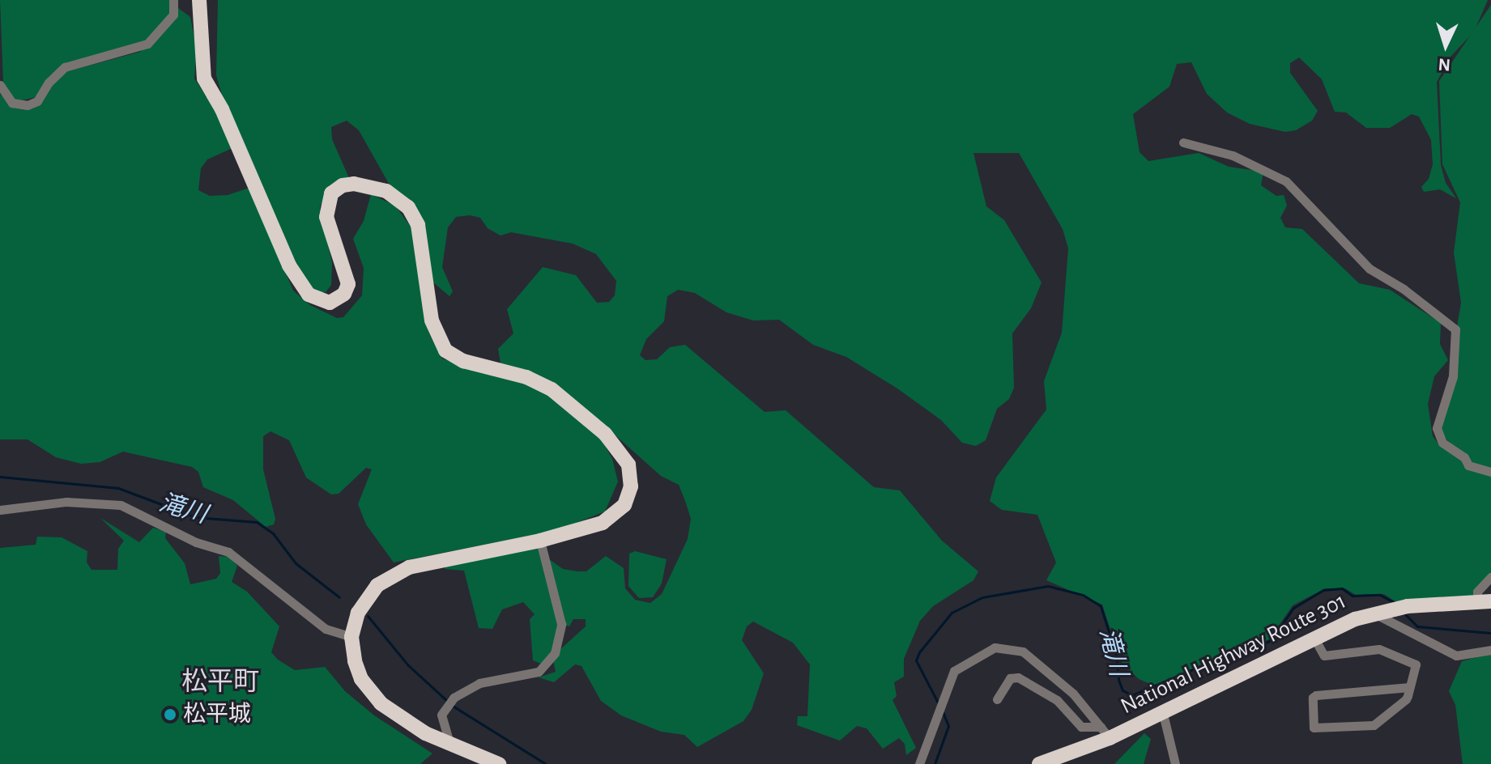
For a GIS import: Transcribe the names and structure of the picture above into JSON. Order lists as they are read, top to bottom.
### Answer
{
  "streets": {
    "highway": ["National Highway Route 301"]
  },
  "districts": ["松平町"],
  "water": ["滝川"],
  "places": ["松平城"],
  "north": "bottom"
}
